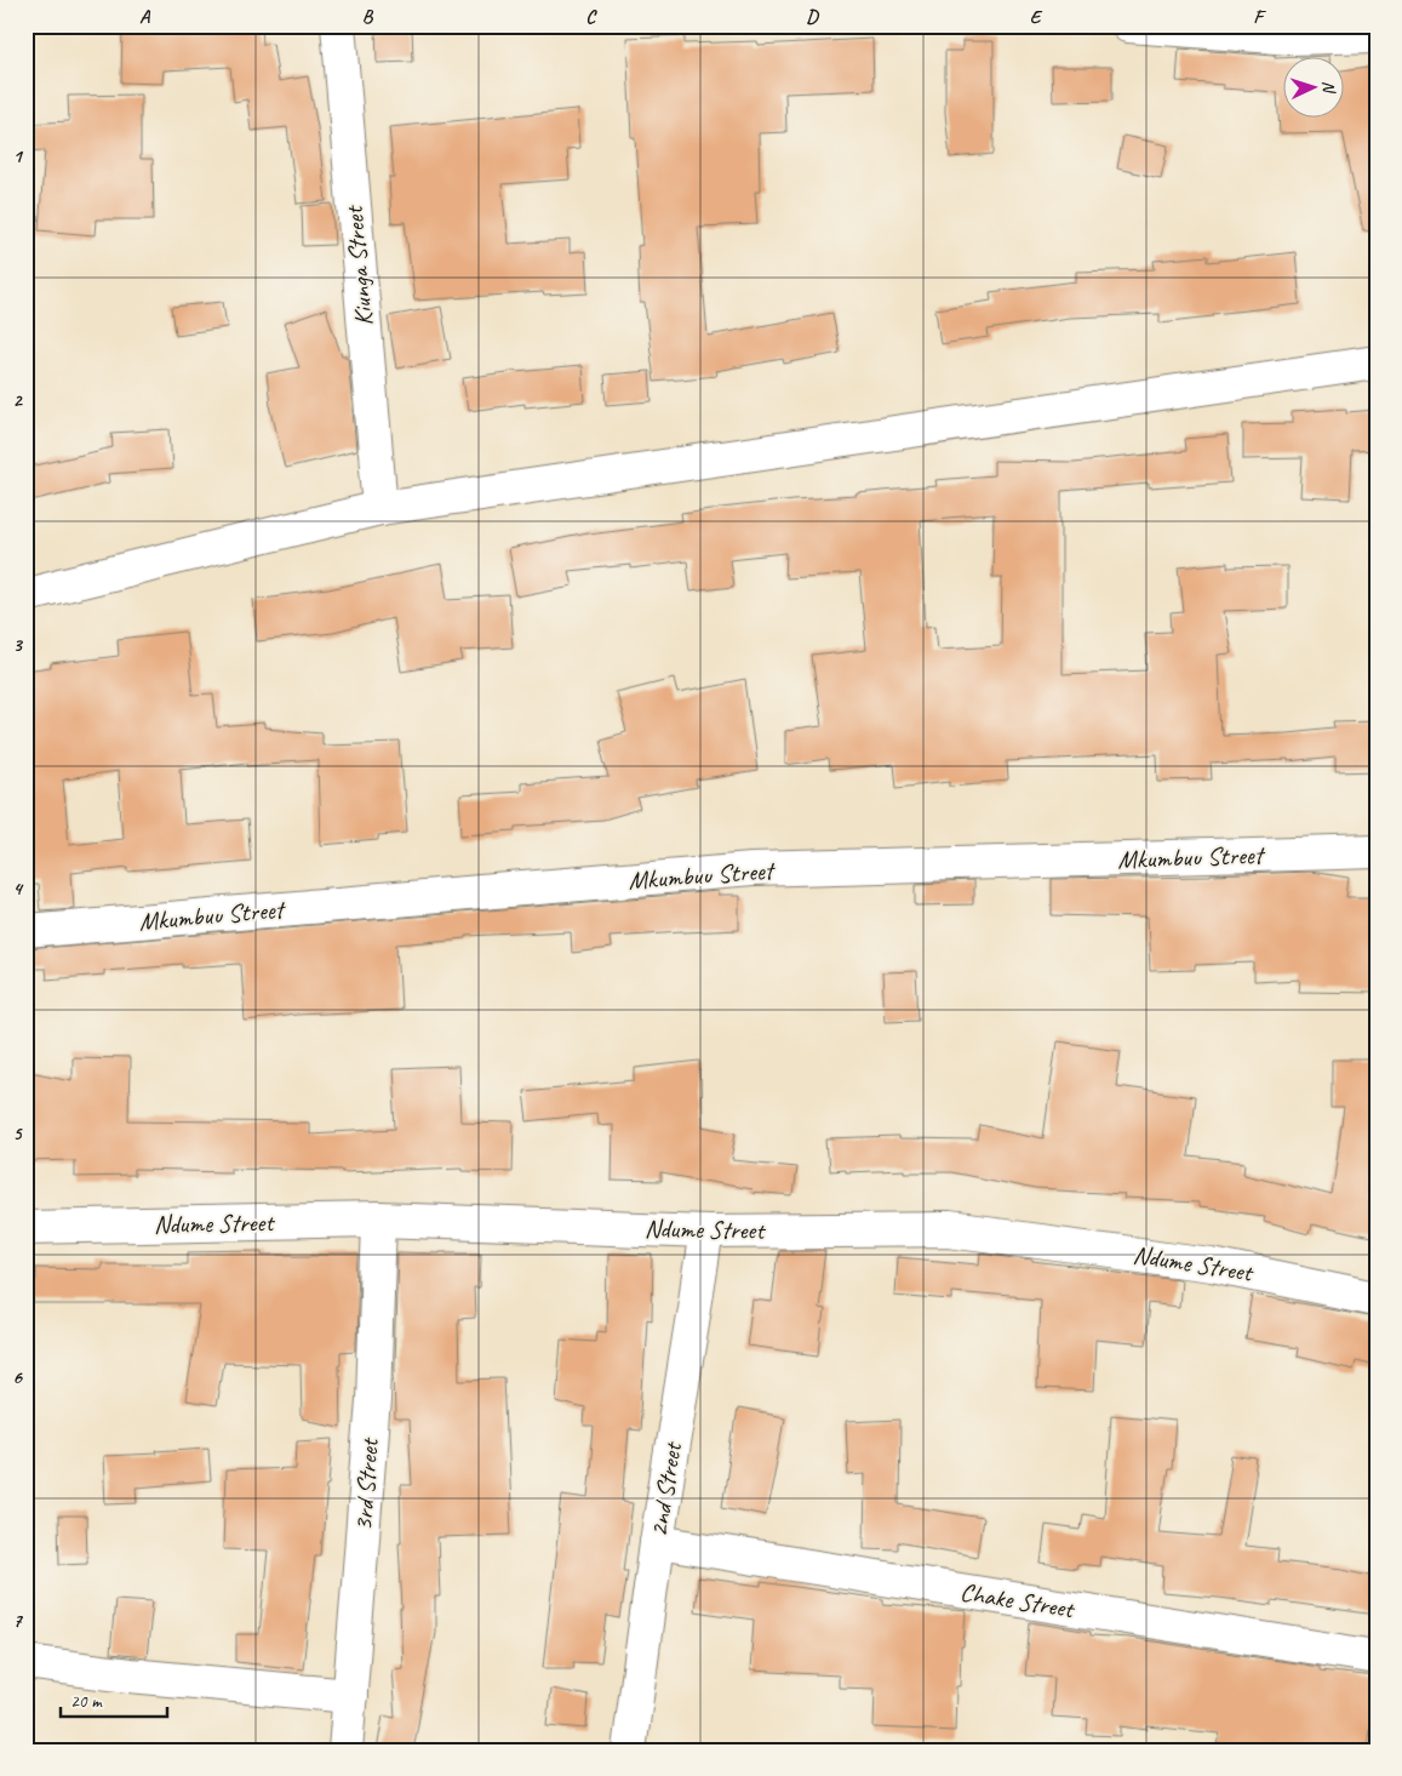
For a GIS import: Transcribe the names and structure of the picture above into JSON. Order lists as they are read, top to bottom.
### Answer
{
  "streets": {
    "main road": [
      "Kiunga Street",
      "Mkumbuu Street",
      "Ndume Street",
      "3rd Street",
      "2nd Street",
      "Chake Street"
    ]
  },
  "crossings": [
    ["Ndume Street", "3rd Street"],
    ["Ndume Street", "2nd Street"],
    ["2nd Street", "Chake Street"]
  ],
  "scale_bar": "20 m",
  "north": "right",
  "grid": {
    "columns": [
      "A",
      "B",
      "C",
      "D",
      "E",
      "F"
    ],
    "rows": [
      "1",
      "2",
      "3",
      "4",
      "5",
      "6",
      "7"
    ]
  }
}
